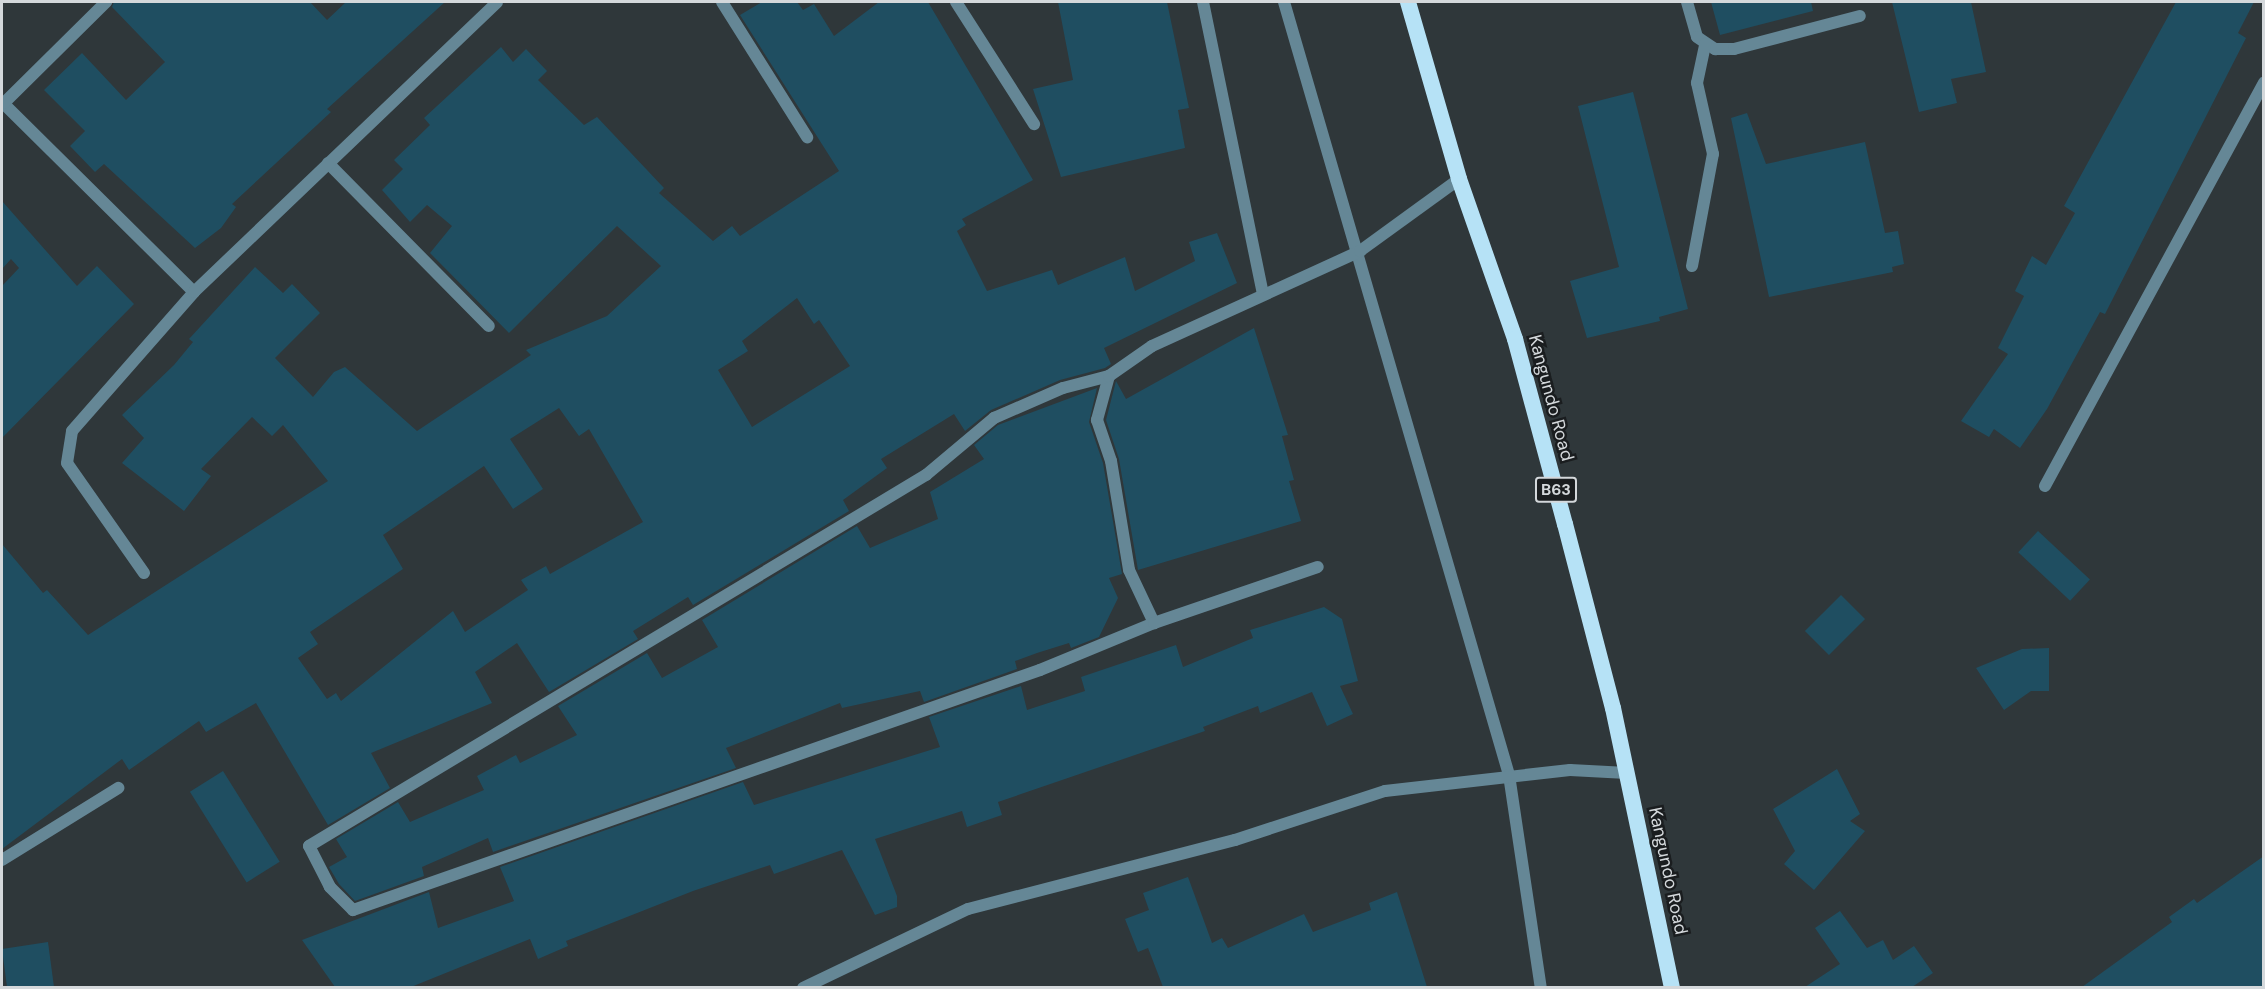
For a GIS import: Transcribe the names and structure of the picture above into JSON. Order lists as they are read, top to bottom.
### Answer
{
  "streets": {
    "highway": ["Kangundo Road", "B63"]
  }
}
